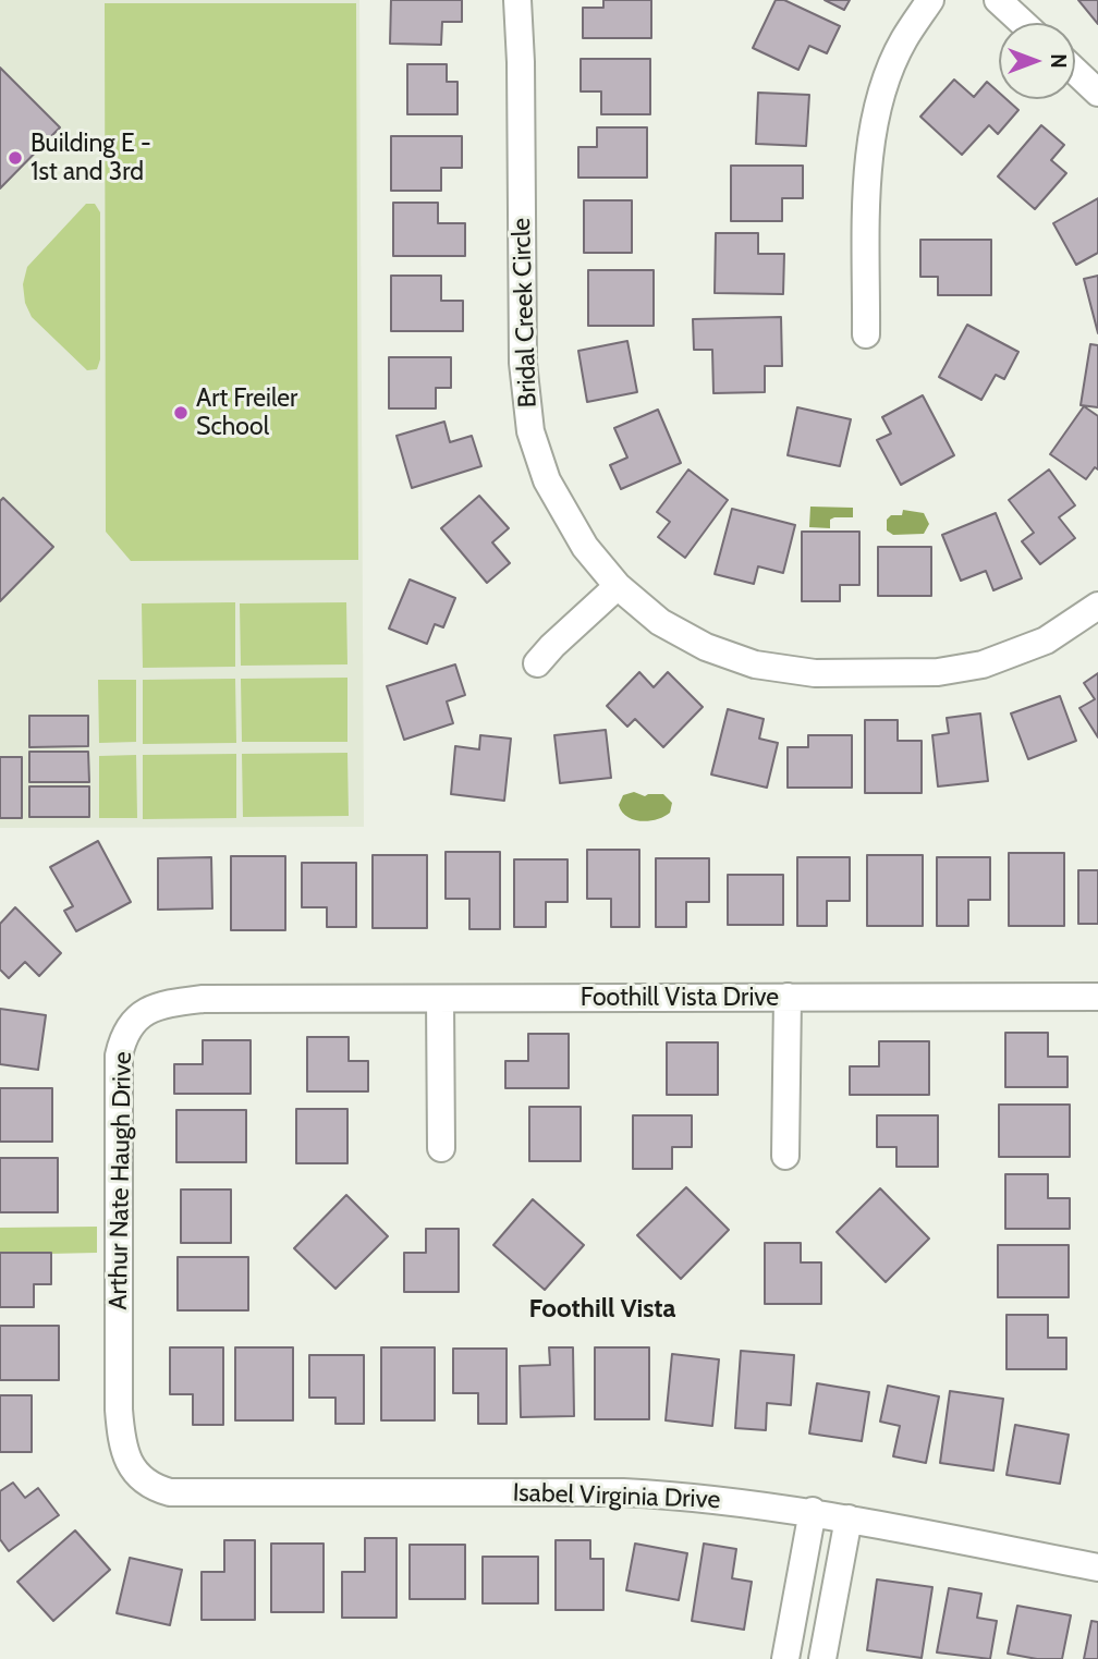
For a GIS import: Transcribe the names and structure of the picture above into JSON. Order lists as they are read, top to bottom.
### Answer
{
  "streets": {
    "street": [
      "Bridal Creek Circle",
      "Foothill Vista Drive",
      "Arthur Nate Haugh Drive",
      "Isabel Virginia Drive"
    ]
  },
  "crossings": [
    ["Foothill Vista Drive", "Arthur Nate Haugh Drive"],
    ["Arthur Nate Haugh Drive", "Isabel Virginia Drive"]
  ],
  "districts": ["Foothill Vista"],
  "places": ["Building E - 1st and 3rd", "Art Freiler School"],
  "north": "right"
}
